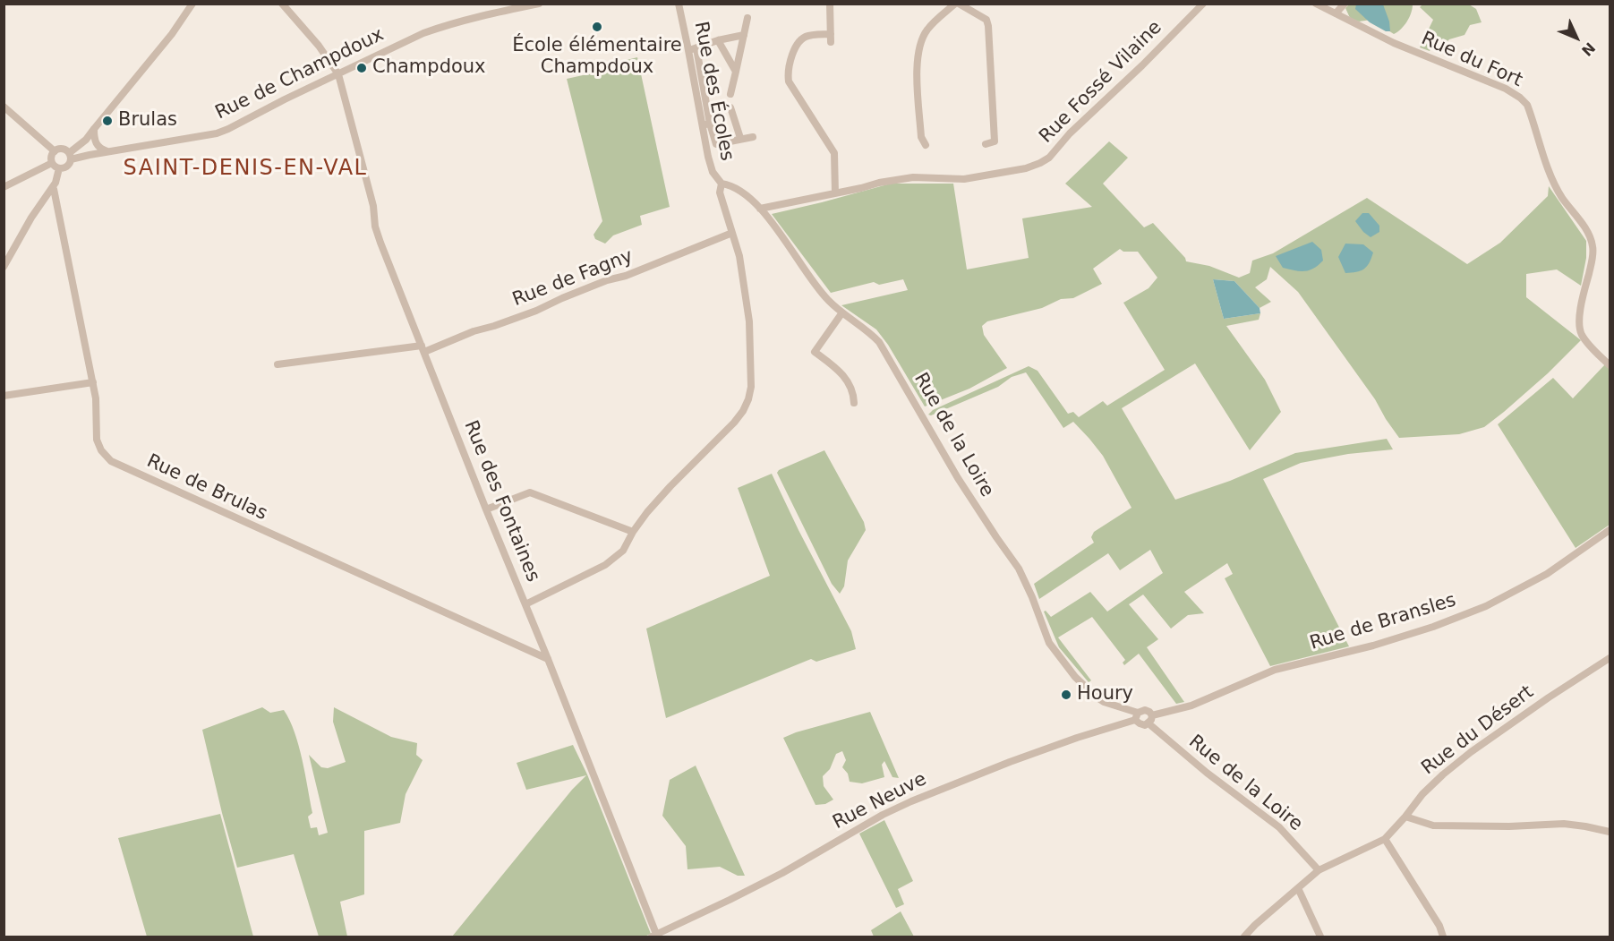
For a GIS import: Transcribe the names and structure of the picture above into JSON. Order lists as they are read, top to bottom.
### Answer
{
  "streets": {
    "street": [
      "Rue du Fort",
      "Rue de Champdoux",
      "Rue Fossé Vilaine",
      "Rue des Écoles",
      "Rue de Fagny",
      "Rue de la Loire",
      "Rue de Brulas",
      "Rue des Fontaines",
      "Rue de Bransles",
      "Rue du Désert",
      "Rue Neuve"
    ]
  },
  "crossings": [
    ["Rue de Champdoux", "Rue des Fontaines"],
    ["Rue Fossé Vilaine", "Rue de la Loire"],
    ["Rue des Écoles", "Rue de Fagny"],
    ["Rue des Écoles", "Rue de la Loire"],
    ["Rue des Écoles", "Rue des Fontaines"],
    ["Rue de Fagny", "Rue des Fontaines"],
    ["Rue de la Loire", "Rue de Bransles"],
    ["Rue de la Loire", "Rue du Désert"],
    ["Rue de la Loire", "Rue Neuve"],
    ["Rue de Brulas", "Rue des Fontaines"],
    ["Rue des Fontaines", "Rue Neuve"],
    ["Rue de Bransles", "Rue Neuve"]
  ],
  "districts": ["SAINT-DENIS-EN-VAL"],
  "places": [
    "École élémentaire Champdoux",
    "Champdoux",
    "Brulas",
    "Houry"
  ],
  "north": "bottom right"
}
